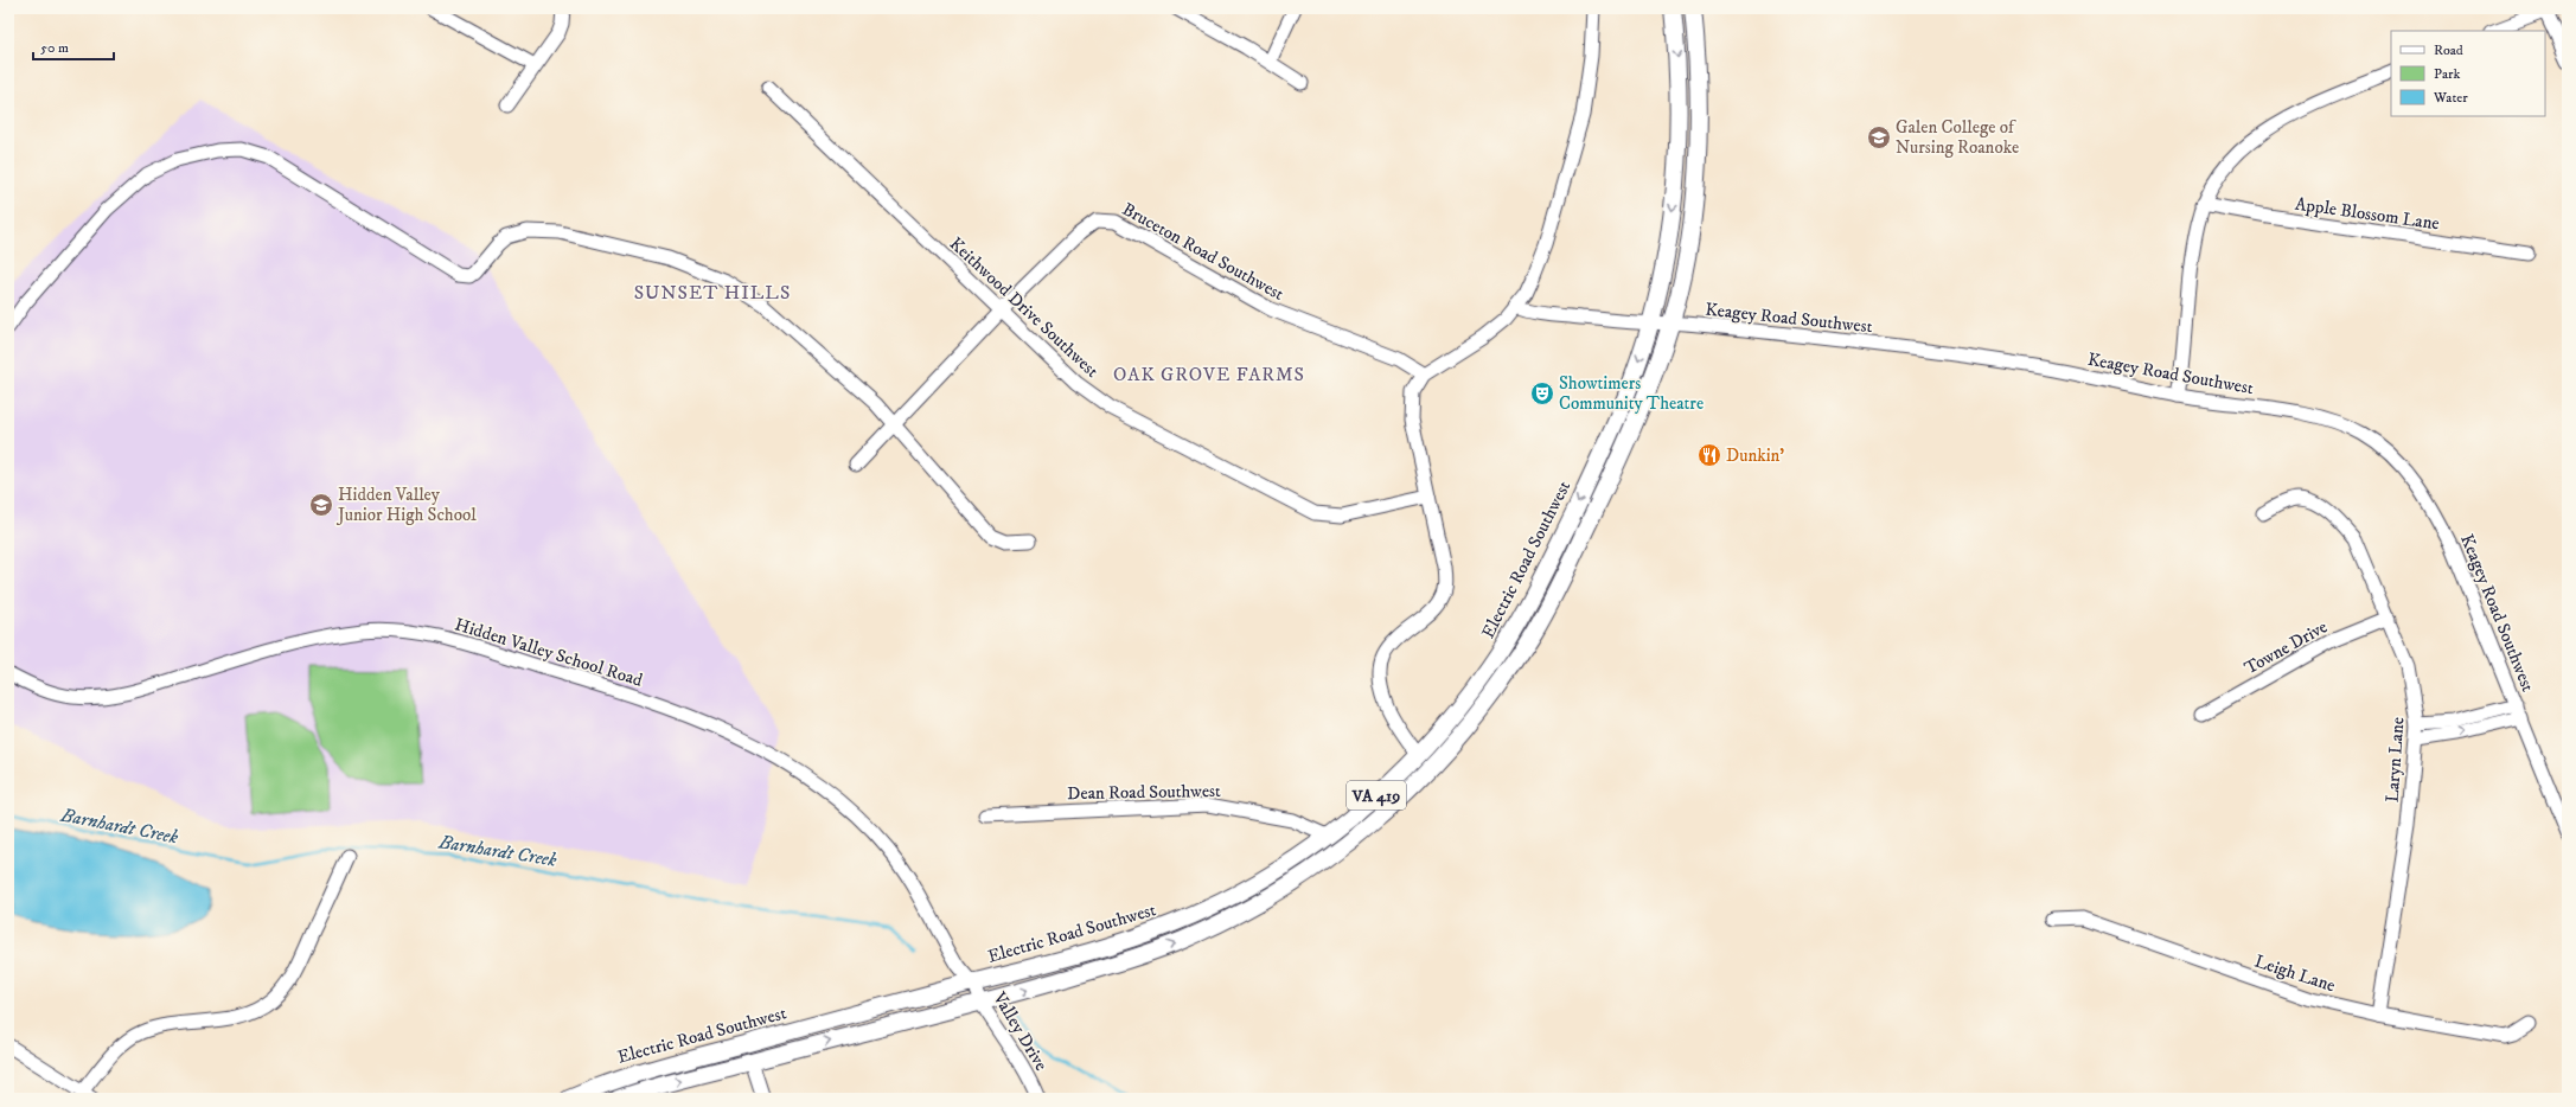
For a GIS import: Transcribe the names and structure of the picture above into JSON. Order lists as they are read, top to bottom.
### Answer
{
  "streets": {
    "main road": ["Electric Road Southwest", "VA 419"],
    "street": [
      "Apple Blossom Lane",
      "Bruceton Road Southwest",
      "Keithwood Drive Southwest",
      "Keagey Road Southwest",
      "Towne Drive",
      "Hidden Valley School Road",
      "Laryn Lane",
      "Dean Road Southwest",
      "Leigh Lane",
      "Valley Drive"
    ]
  },
  "crossings": [
    ["Bruceton Road Southwest", "Keithwood Drive Southwest"],
    ["Keagey Road Southwest", "Electric Road Southwest"],
    ["Keagey Road Southwest", "VA 419"],
    ["Electric Road Southwest", "Hidden Valley School Road"],
    ["Electric Road Southwest", "Dean Road Southwest"],
    ["Electric Road Southwest", "Valley Drive"],
    ["Towne Drive", "Laryn Lane"],
    ["Hidden Valley School Road", "Valley Drive"],
    ["Laryn Lane", "Leigh Lane"],
    ["VA 419", "Valley Drive"]
  ],
  "districts": ["SUNSET HILLS", "OAK GROVE FARMS"],
  "water": ["Barnhardt Creek"],
  "places": {
    "school or university": ["Galen College of Nursing Roanoke", "Hidden Valley Junior High School"],
    "theatre": ["Showtimers Community Theatre"],
    "restaurant": ["Dunkin'"]
  },
  "legend": ["Road", "Park", "Water"],
  "scale_bar": "50 m"
}
